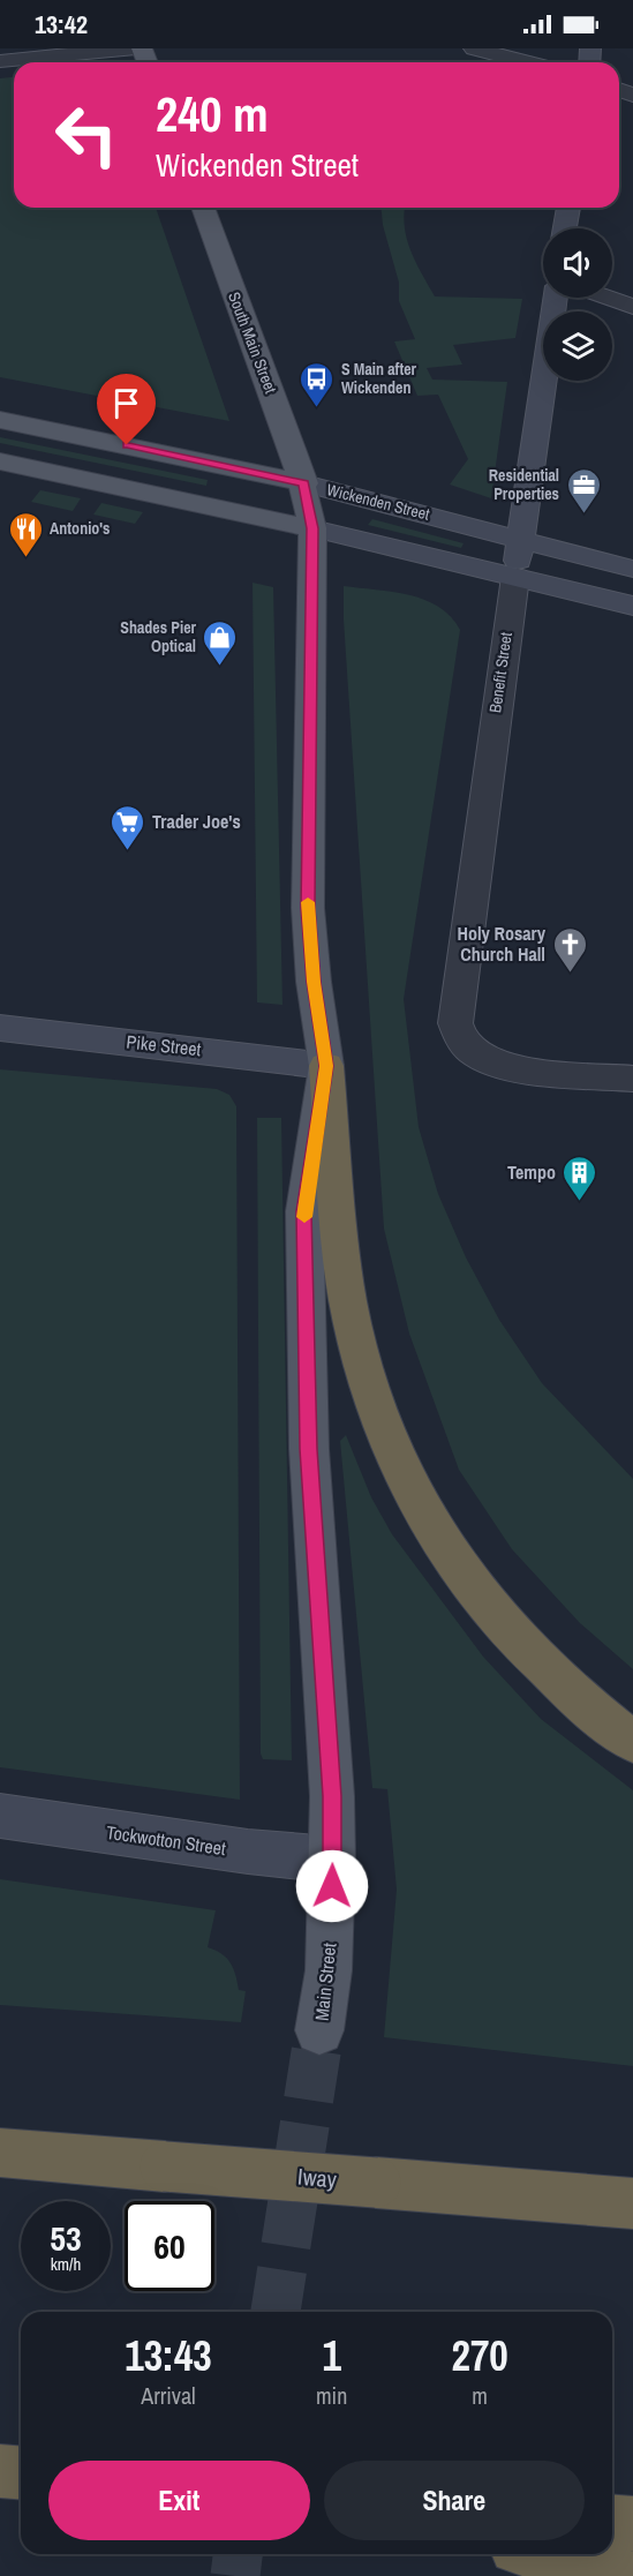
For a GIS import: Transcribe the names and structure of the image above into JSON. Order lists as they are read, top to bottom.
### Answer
{
  "streets": {
    "highway": ["Iway"],
    "main road": [
      "South Main Street",
      "Wickenden Street",
      "Benefit Street",
      "Pike Street",
      "Tockwotton Street",
      "Main Street"
    ]
  },
  "crossings": [
    ["South Main Street", "Wickenden Street"],
    ["South Main Street", "Main Street"],
    ["Wickenden Street", "Benefit Street"],
    ["Wickenden Street", "Main Street"],
    ["Pike Street", "Main Street"],
    ["Tockwotton Street", "Main Street"]
  ],
  "places": {
    "bus stop": ["S Main after Wickenden"],
    "office": ["Residential Properties"],
    "restaurant": ["Antonio's"],
    "shop": ["Shades Pier Optical"],
    "supermarket": ["Trader Joe's"],
    "church": ["Holy Rosary Church Hall"],
    "building": ["Tempo"]
  },
  "page": {
    "status": "13:42",
    "turn": ["240 m", "Wickenden Street"],
    "speed": "53 km/h",
    "limit": "60",
    "eta": [
      "13:43",
      "Arrival",
      "1",
      "min",
      "270",
      "m"
    ],
    "buttons": ["Exit", "Share"]
  }
}
